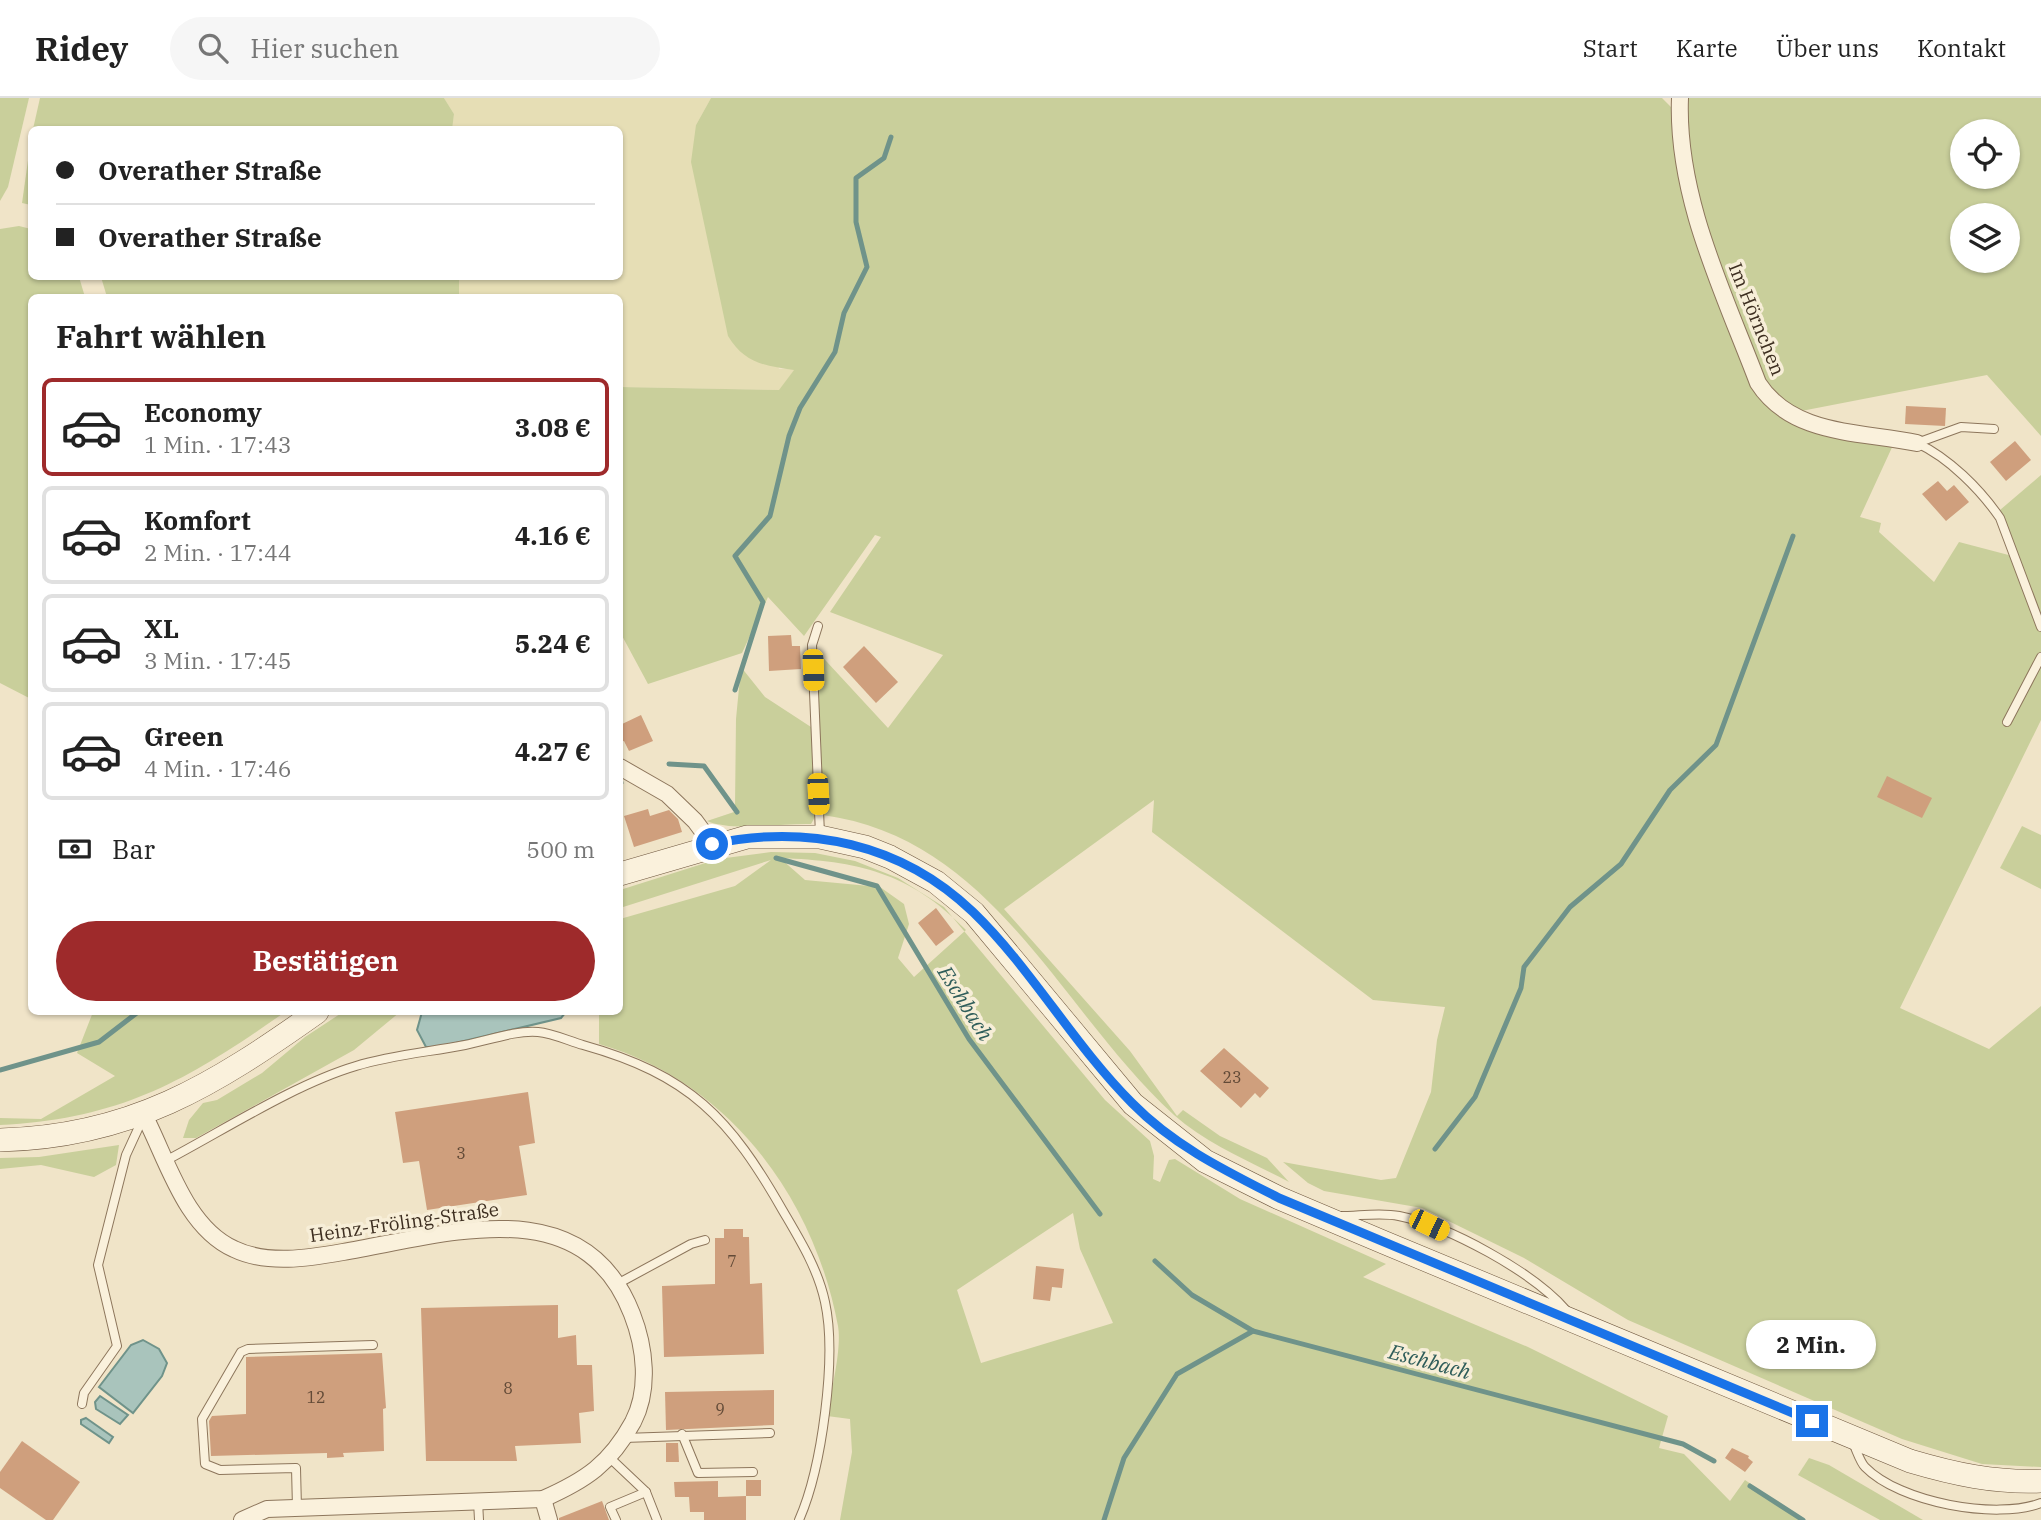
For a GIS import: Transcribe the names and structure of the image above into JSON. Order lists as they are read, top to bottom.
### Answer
{
  "streets": {
    "street": ["Im Hörnchen", "Heinz-Fröling-Straße"]
  },
  "water": ["Eschbach"],
  "house_numbers": [
    "23",
    "3",
    "7",
    "8",
    "12",
    "9"
  ],
  "page": {
    "header": "Ridey",
    "search": "Hier suchen",
    "nav": [
      "Start",
      "Karte",
      "Über uns",
      "Kontakt"
    ],
    "banner": ["Overather Straße", "Overather Straße"],
    "heading": "Fahrt wählen",
    "list": [
      {
        "name": "Economy",
        "note": "1 Min. · 17:43",
        "value": "3.08 €"
      },
      {
        "name": "Komfort",
        "note": "2 Min. · 17:44",
        "value": "4.16 €"
      },
      {
        "name": "XL",
        "note": "3 Min. · 17:45",
        "value": "5.24 €"
      },
      {
        "name": "Green",
        "note": "4 Min. · 17:46",
        "value": "4.27 €"
      }
    ],
    "pay": ["Bar", "500 m"],
    "buttons": "Bestätigen",
    "bubble": "2 Min."
  }
}
